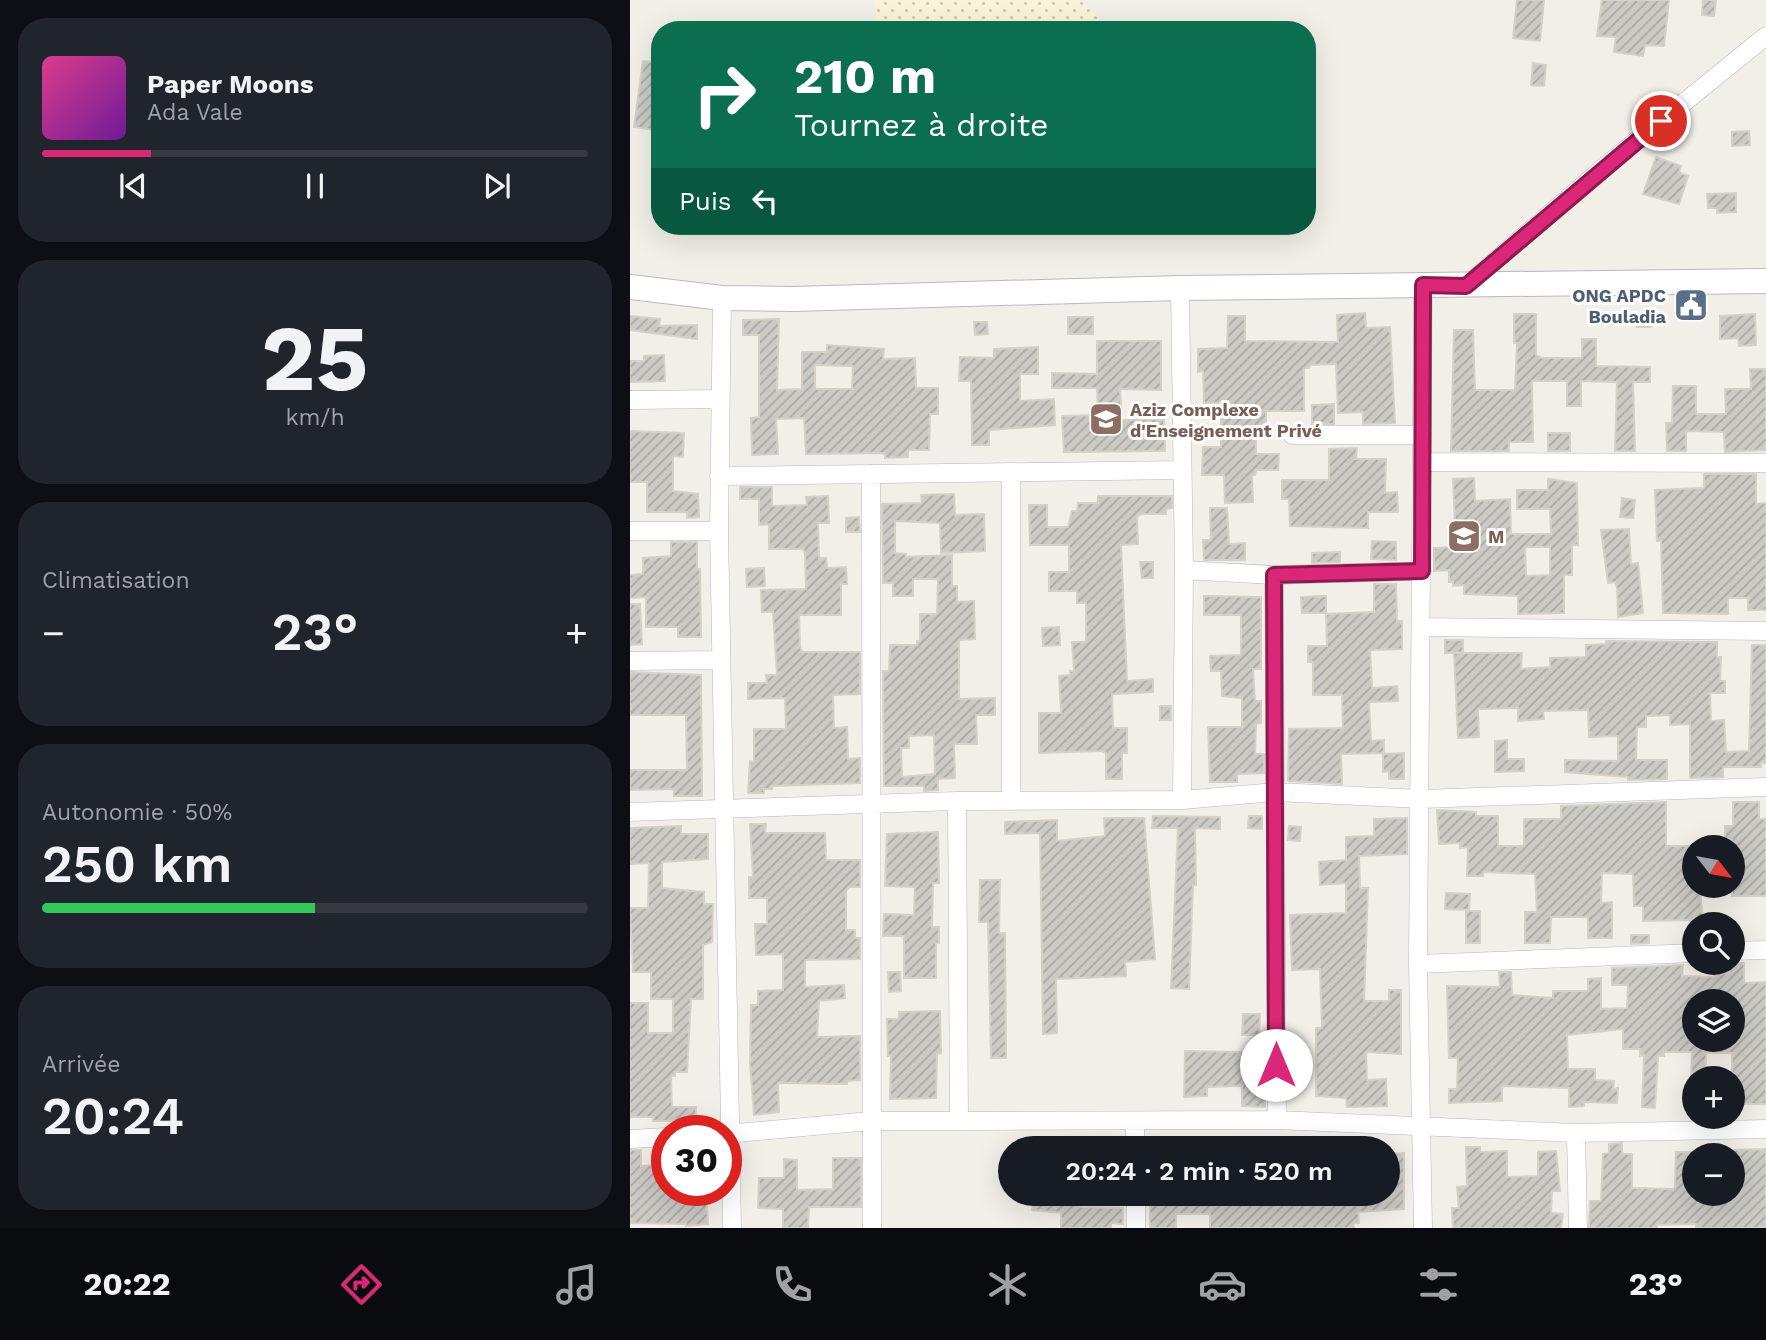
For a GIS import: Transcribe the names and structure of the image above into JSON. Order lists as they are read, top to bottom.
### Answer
{
  "places": {
    "public building": ["ONG APDC Bouladia"],
    "school or university": ["Aziz Complexe d'Enseignement Privé", "M"]
  },
  "north": "bottom right",
  "page": {
    "turn": ["210 m", "Tournez à droite"],
    "song": ["Paper Moons", "Ada Vale"],
    "then": "Puis",
    "tile": [
      ["25", "km/h"],
      "Climatisation",
      ["Autonomie · 50%", "250 km"],
      ["Arrivée", "20:24"]
    ],
    "heat": ["−", "23°", "+"],
    "map_buttons": ["+", "−"],
    "limit": "30",
    "trip": "20:24 · 2 min · 520 m",
    "tabs": ["20:22", "23°"]
  }
}
